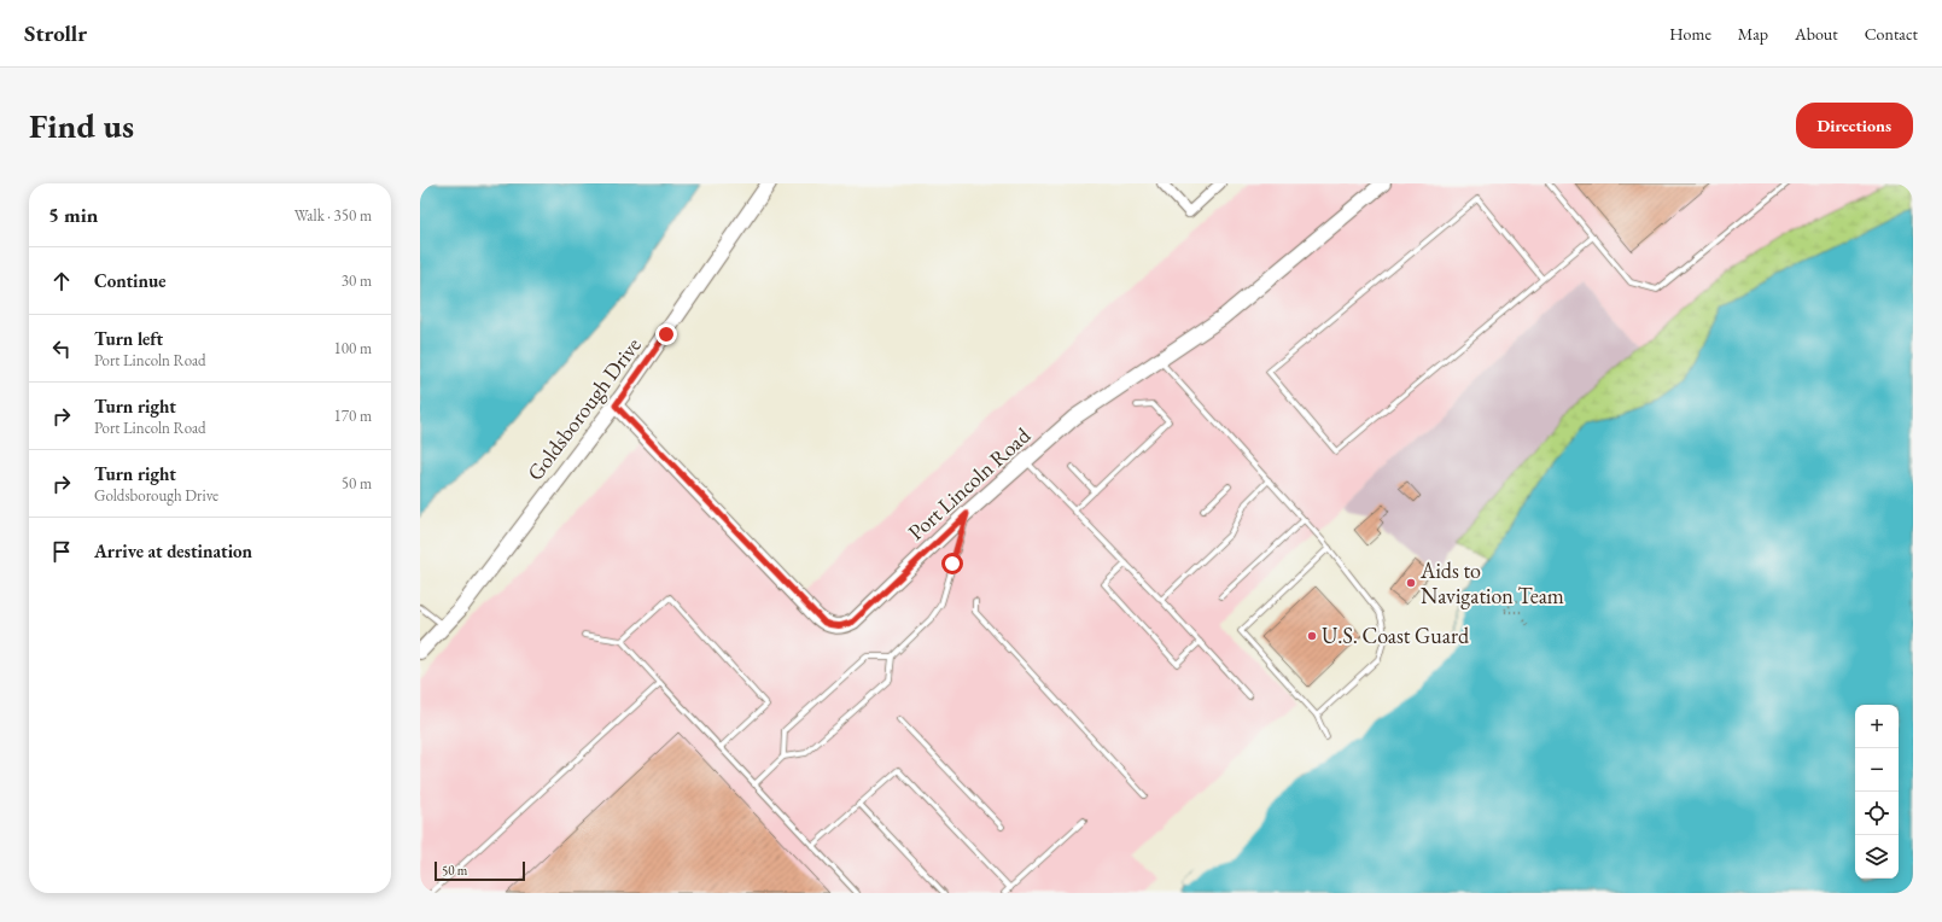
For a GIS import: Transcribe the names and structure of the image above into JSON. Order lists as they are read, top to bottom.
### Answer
{
  "streets": {
    "street": ["Goldsborough Drive", "Port Lincoln Road"]
  },
  "crossings": [
    ["Goldsborough Drive", "Port Lincoln Road"]
  ],
  "places": ["Aids to Navigation Team", "U.S. Coast Guard"],
  "scale_bar": "50 m",
  "page": {
    "header": "Strollr",
    "nav": [
      "Home",
      "Map",
      "About",
      "Contact"
    ],
    "buttons": "Directions",
    "title": "Find us",
    "heading": ["5 min", "Walk · 350 m"],
    "list": [
      ["Continue", "30 m"],
      ["Turn left", "Port Lincoln Road", "100 m"],
      ["Turn right", "Port Lincoln Road", "170 m"],
      ["Turn right", "Goldsborough Drive", "50 m"],
      "Arrive at destination"
    ],
    "map_buttons": ["+", "−"],
    "scale": "50 m"
  }
}
